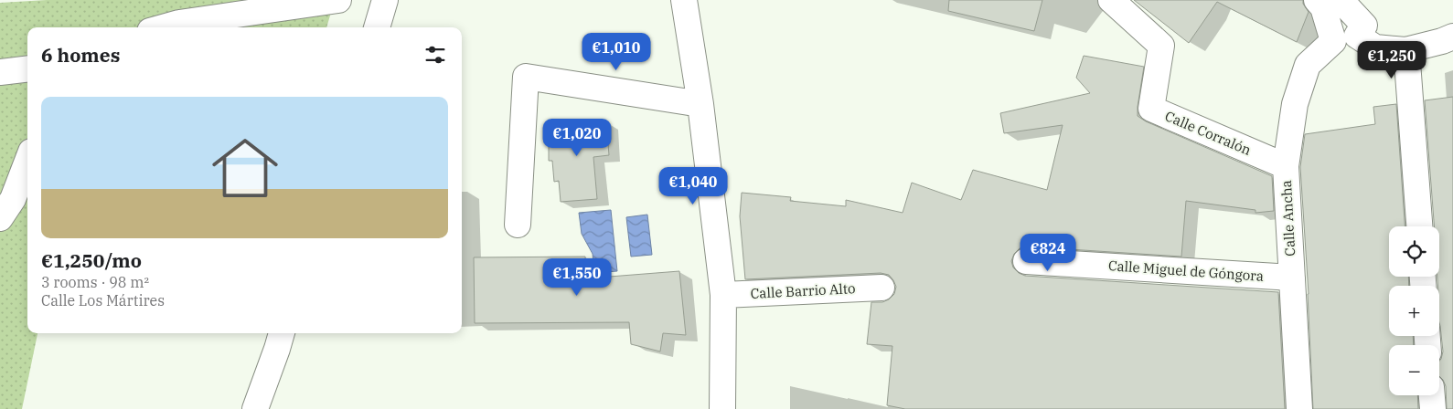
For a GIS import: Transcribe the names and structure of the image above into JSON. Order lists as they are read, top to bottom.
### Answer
{
  "streets": {
    "street": [
      "Calle Corralón",
      "Calle Ancha",
      "Calle Miguel de Góngora",
      "Calle Barrio Alto"
    ]
  },
  "crossings": [
    ["Calle Corralón", "Calle Ancha"],
    ["Calle Ancha", "Calle Miguel de Góngora"]
  ],
  "page": {
    "heading": "6 homes",
    "price": [
      "€1,010",
      "€1,250",
      "€1,020",
      "€1,040",
      "€824",
      "€1,550"
    ],
    "list": [
      {
        "name": "€1,250/mo",
        "note": "3 rooms · 98 m² · Calle Los Mártires"
      }
    ],
    "map_buttons": ["+", "−"]
  }
}
